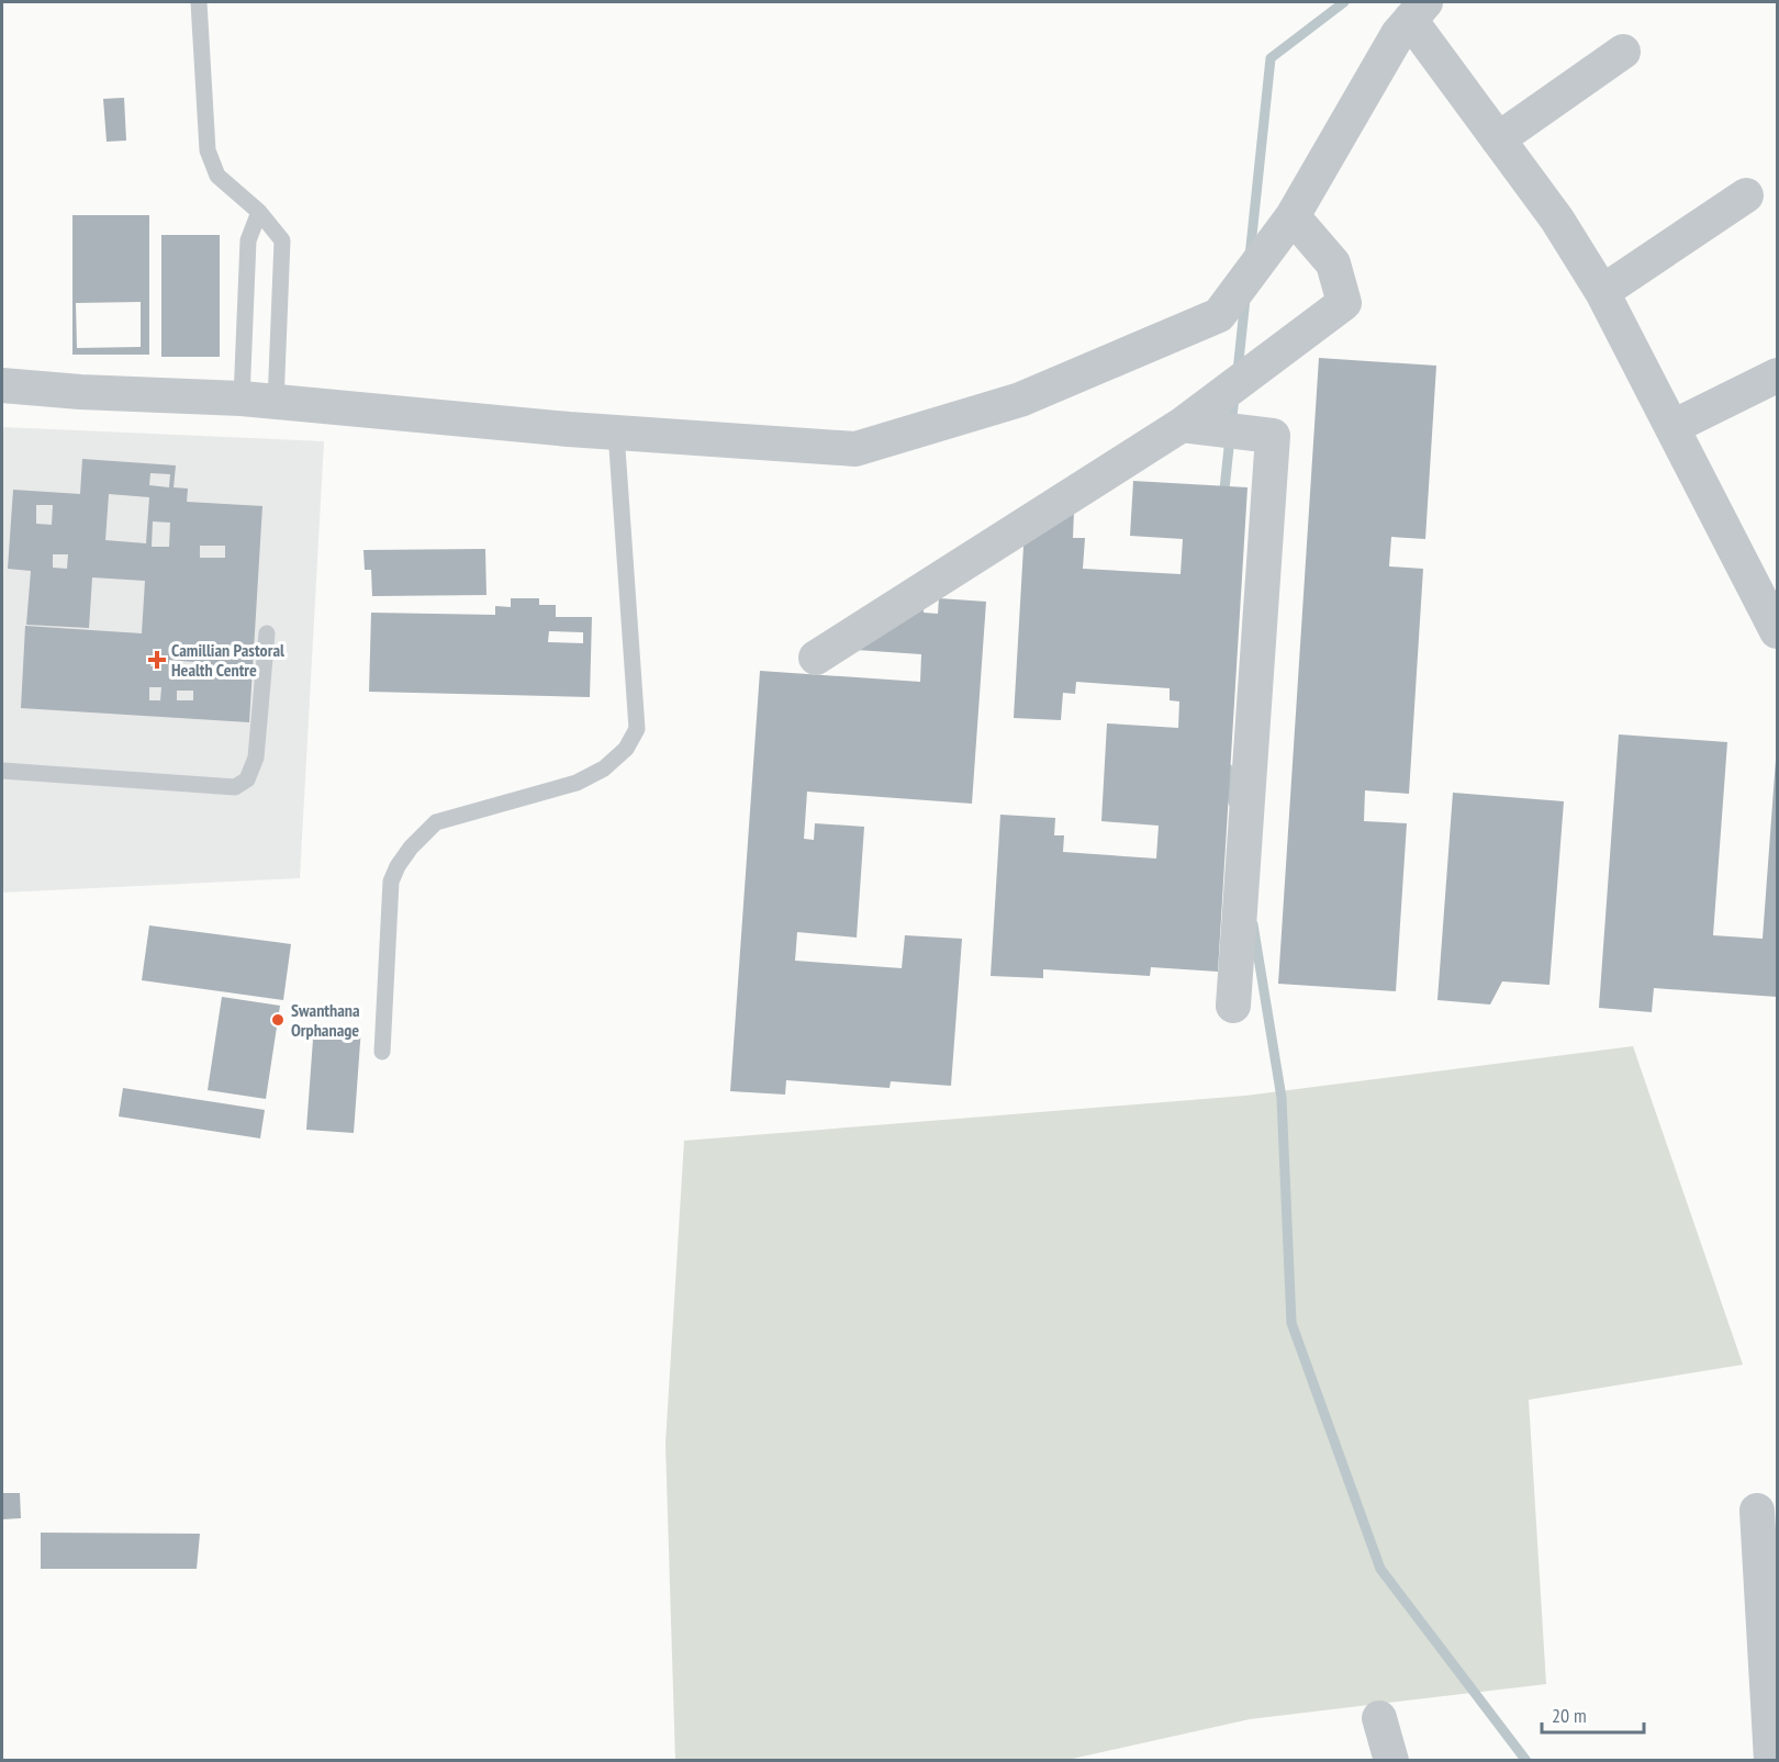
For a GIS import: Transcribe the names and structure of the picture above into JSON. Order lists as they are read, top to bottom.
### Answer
{
  "places": {
    "health": ["Camillian Pastoral Health Centre"],
    "other": ["Swanthana Orphanage"]
  },
  "scale_bar": "20 m"
}
